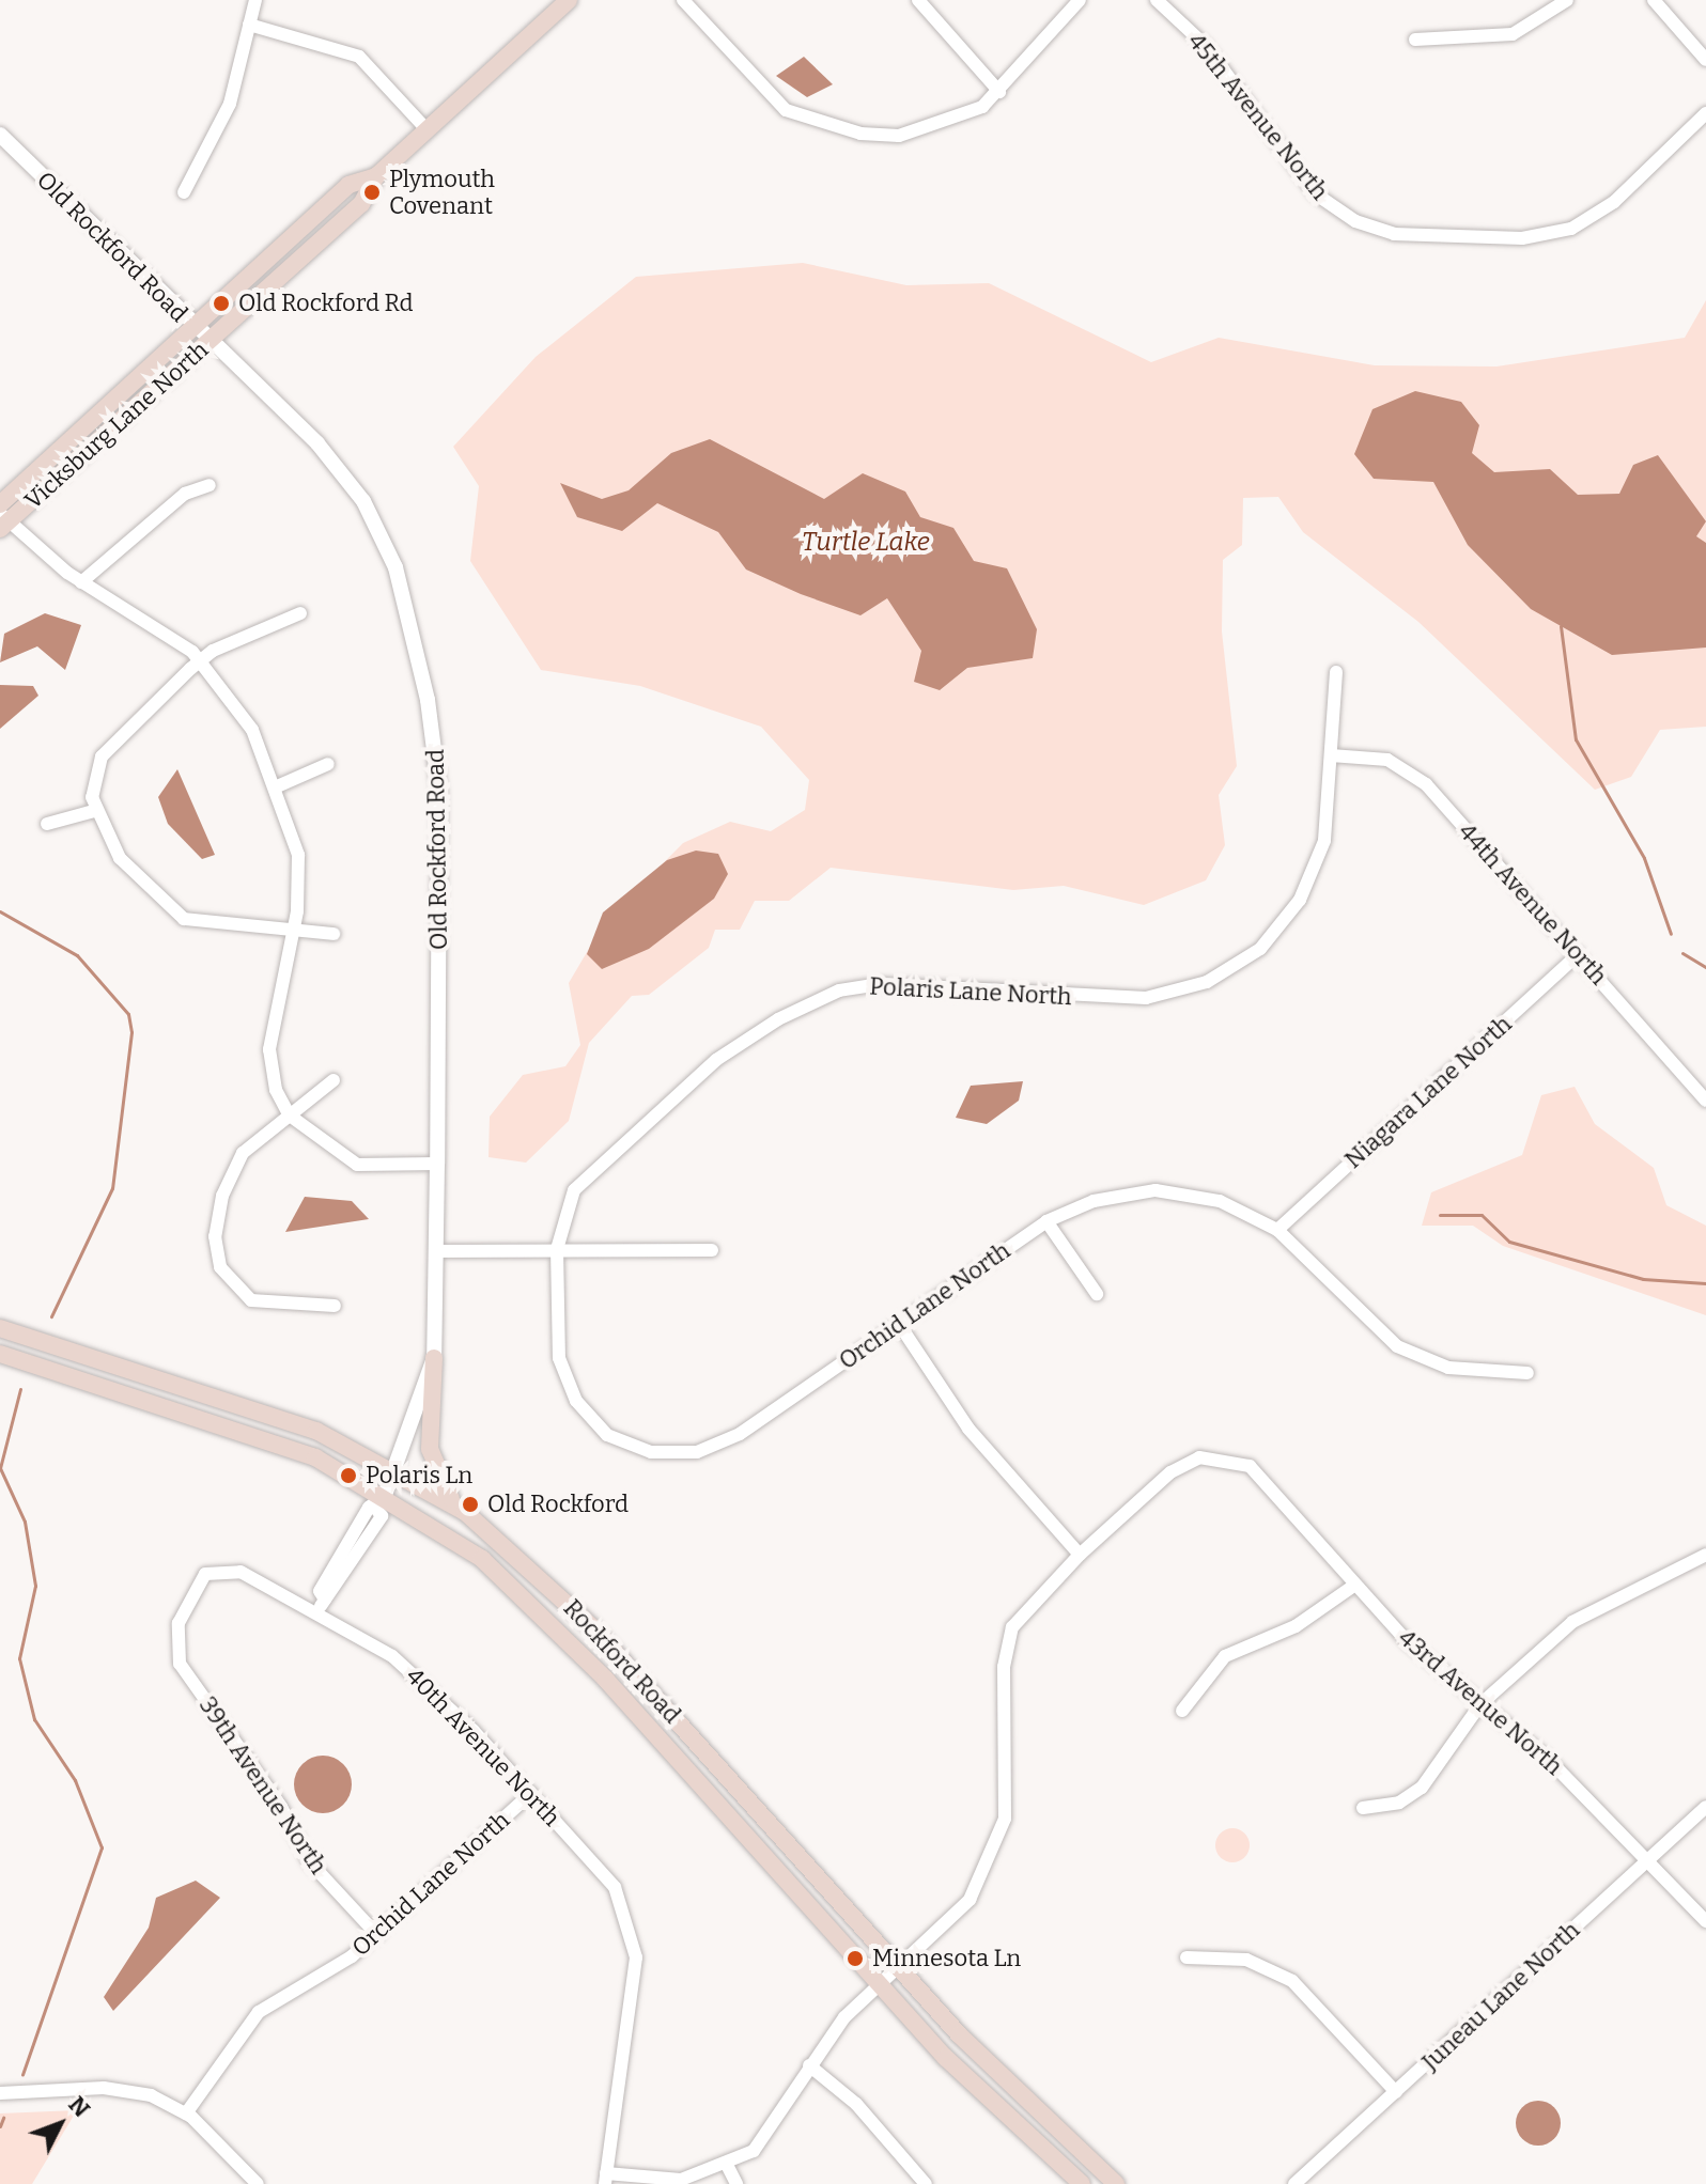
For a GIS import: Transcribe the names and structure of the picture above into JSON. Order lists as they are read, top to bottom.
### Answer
{
  "streets": {
    "main road": ["Vicksburg Lane North", "Rockford Road"],
    "street": [
      "45th Avenue North",
      "Old Rockford Road",
      "44th Avenue North",
      "Polaris Lane North",
      "Niagara Lane North",
      "Orchid Lane North",
      "43rd Avenue North",
      "40th Avenue North",
      "39th Avenue North",
      "Juneau Lane North"
    ]
  },
  "crossings": [
    ["Old Rockford Road", "Vicksburg Lane North"],
    ["Old Rockford Road", "Rockford Road"],
    ["Old Rockford Road", "40th Avenue North"],
    ["44th Avenue North", "Polaris Lane North"],
    ["44th Avenue North", "Niagara Lane North"],
    ["Polaris Lane North", "Orchid Lane North"],
    ["Niagara Lane North", "Orchid Lane North"],
    ["Orchid Lane North", "40th Avenue North"],
    ["Orchid Lane North", "39th Avenue North"],
    ["43rd Avenue North", "Juneau Lane North"],
    ["40th Avenue North", "39th Avenue North"]
  ],
  "water": ["Turtle Lake"],
  "places": [
    "Plymouth Covenant",
    "Old Rockford Rd",
    "Polaris Ln",
    "Old Rockford",
    "Minnesota Ln"
  ],
  "north": "top right"
}
